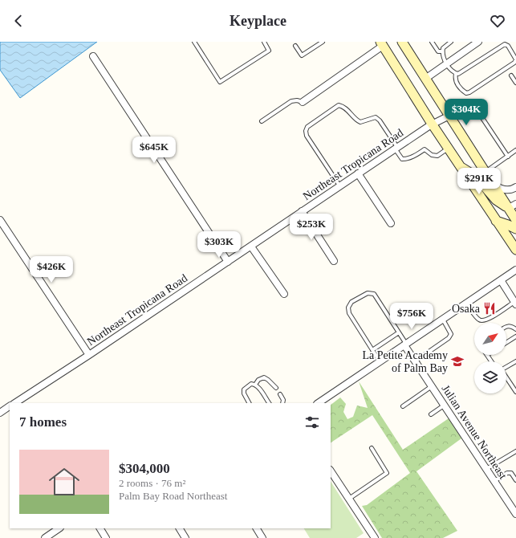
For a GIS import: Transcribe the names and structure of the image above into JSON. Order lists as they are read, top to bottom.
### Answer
{
  "streets": {
    "street": ["Northeast Tropicana Road", "Julian Avenue Northeast"]
  },
  "places": {
    "restaurant": ["Osaka"],
    "school or university": ["La Petite Academy of Palm Bay"]
  },
  "north": "top right",
  "page": {
    "header": "Keyplace",
    "price": [
      "$304K",
      "$645K",
      "$291K",
      "$253K",
      "$303K",
      "$426K",
      "$756K"
    ],
    "heading": "7 homes",
    "list": [
      {
        "name": "$304,000",
        "note": "2 rooms · 76 m² · Palm Bay Road Northeast"
      }
    ]
  }
}
